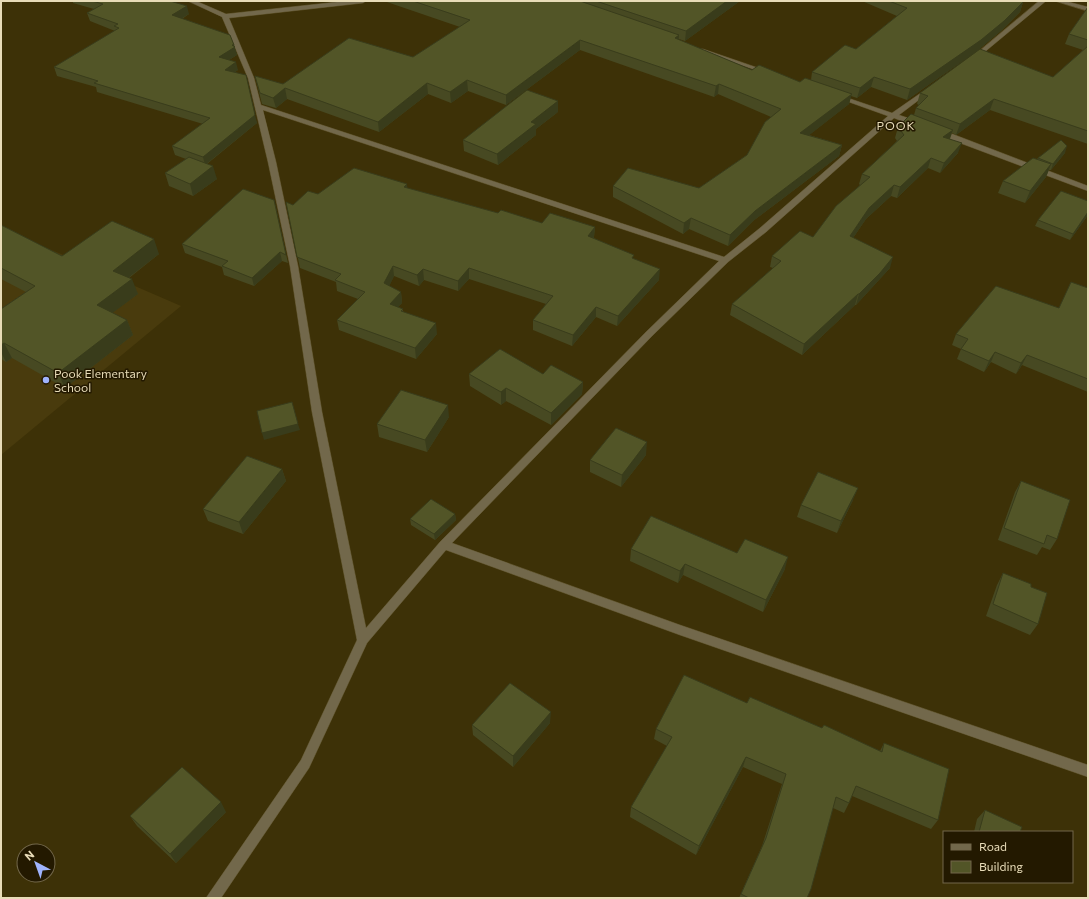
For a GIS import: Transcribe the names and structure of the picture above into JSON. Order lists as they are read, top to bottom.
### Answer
{
  "districts": ["POOK"],
  "places": ["Pook Elementary School"],
  "legend": ["Road", "Building"],
  "north": "top left"
}
